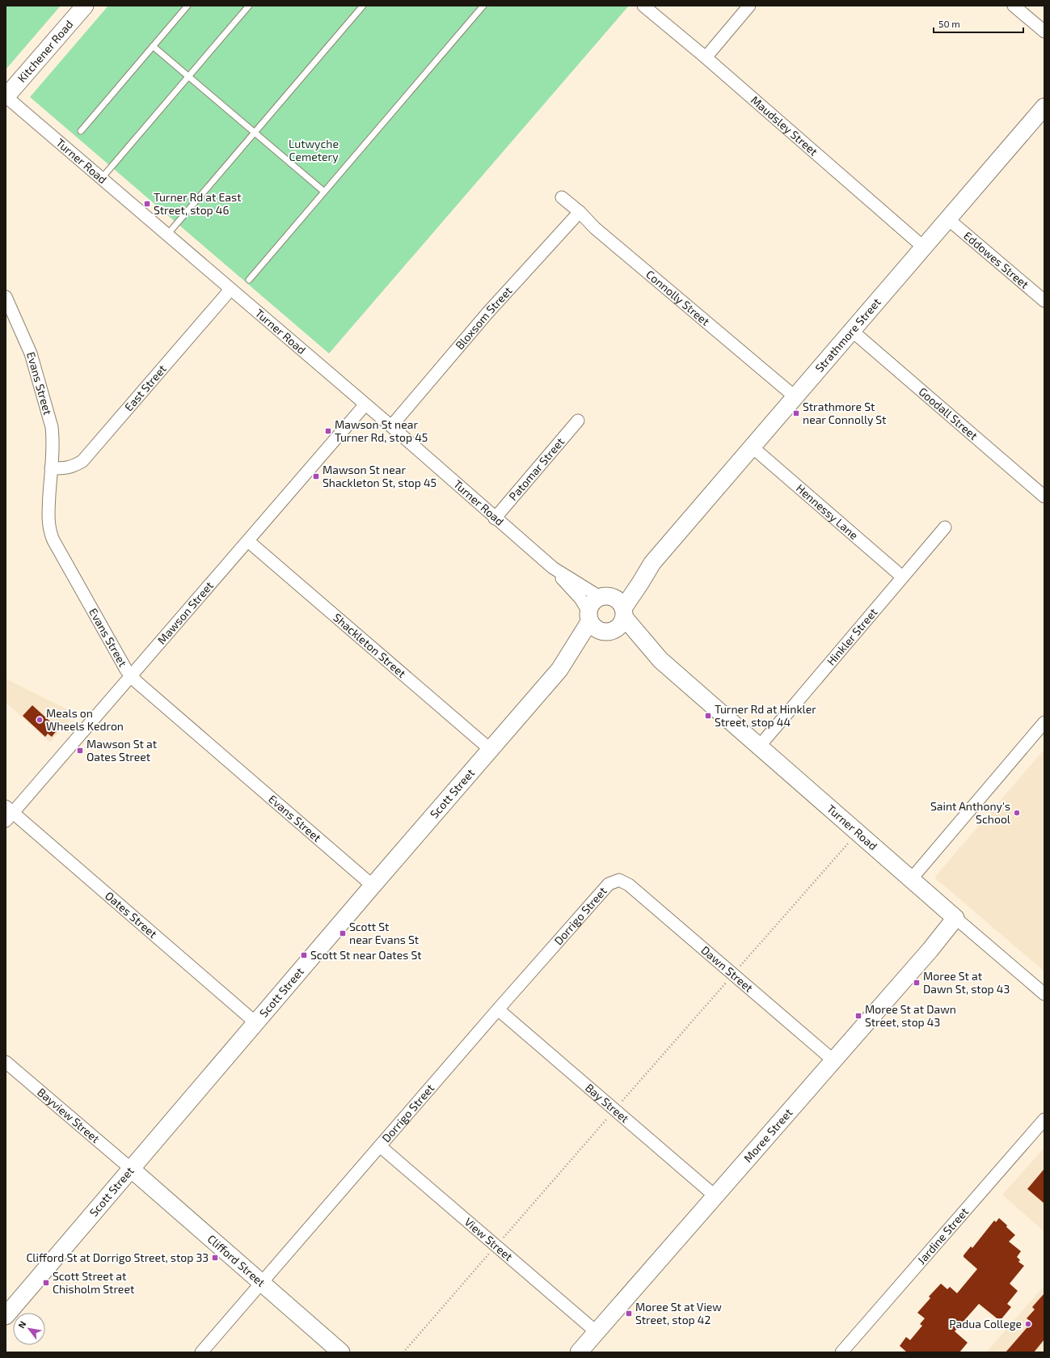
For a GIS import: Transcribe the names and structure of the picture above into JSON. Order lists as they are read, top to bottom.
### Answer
{
  "streets": {
    "street": [
      "Kitchener Road",
      "Maudsley Street",
      "Turner Road",
      "Eddowes Street",
      "Connolly Street",
      "Bloxsom Street",
      "Strathmore Street",
      "Evans Street",
      "East Street",
      "Goodall Street",
      "Patomar Street",
      "Hennessy Lane",
      "Mawson Street",
      "Hinkler Street",
      "Shackleton Street",
      "Scott Street",
      "Oates Street",
      "Dorrigo Street",
      "Dawn Street",
      "Bay Street",
      "Bayview Street",
      "Moree Street",
      "Jardine Street",
      "View Street",
      "Clifford Street"
    ]
  },
  "crossings": [
    ["Kitchener Road", "Turner Road"],
    ["Maudsley Street", "Strathmore Street"],
    ["Turner Road", "Bloxsom Street"],
    ["Turner Road", "Strathmore Street"],
    ["Turner Road", "East Street"],
    ["Turner Road", "Patomar Street"],
    ["Turner Road", "Mawson Street"],
    ["Turner Road", "Hinkler Street"],
    ["Turner Road", "Scott Street"],
    ["Turner Road", "Moree Street"],
    ["Eddowes Street", "Strathmore Street"],
    ["Connolly Street", "Bloxsom Street"],
    ["Connolly Street", "Strathmore Street"],
    ["Strathmore Street", "Goodall Street"],
    ["Strathmore Street", "Hennessy Lane"],
    ["Strathmore Street", "Scott Street"],
    ["Evans Street", "East Street"],
    ["Evans Street", "Mawson Street"],
    ["Evans Street", "Scott Street"],
    ["Hennessy Lane", "Hinkler Street"],
    ["Mawson Street", "Shackleton Street"],
    ["Mawson Street", "Oates Street"],
    ["Shackleton Street", "Scott Street"],
    ["Scott Street", "Oates Street"],
    ["Scott Street", "Bayview Street"],
    ["Scott Street", "Clifford Street"],
    ["Dorrigo Street", "Dawn Street"],
    ["Dorrigo Street", "Bay Street"],
    ["Dorrigo Street", "View Street"],
    ["Dorrigo Street", "Clifford Street"],
    ["Dawn Street", "Moree Street"],
    ["Bay Street", "Moree Street"],
    ["Bayview Street", "Clifford Street"],
    ["Moree Street", "View Street"]
  ],
  "parks": ["Lutwyche Cemetery"],
  "places": {
    "transit": [
      "Turner Rd at East Street, stop 46",
      "Strathmore St near Connolly St",
      "Mawson St near Turner Rd, stop 45",
      "Mawson St near Shackleton St, stop 45",
      "Turner Rd at Hinkler Street, stop 44",
      "Mawson St at Oates Street",
      "Scott St near Evans St",
      "Scott St near Oates St",
      "Moree St at Dawn St, stop 43",
      "Moree St at Dawn Street, stop 43",
      "Clifford St at Dorrigo Street, stop 33",
      "Scott Street at Chisholm Street",
      "Moree St at View Street, stop 42"
    ],
    "other": ["Meals on Wheels Kedron", "Saint Anthony's School", "Padua College"]
  },
  "scale_bar": "50 m",
  "north": "top left"
}
